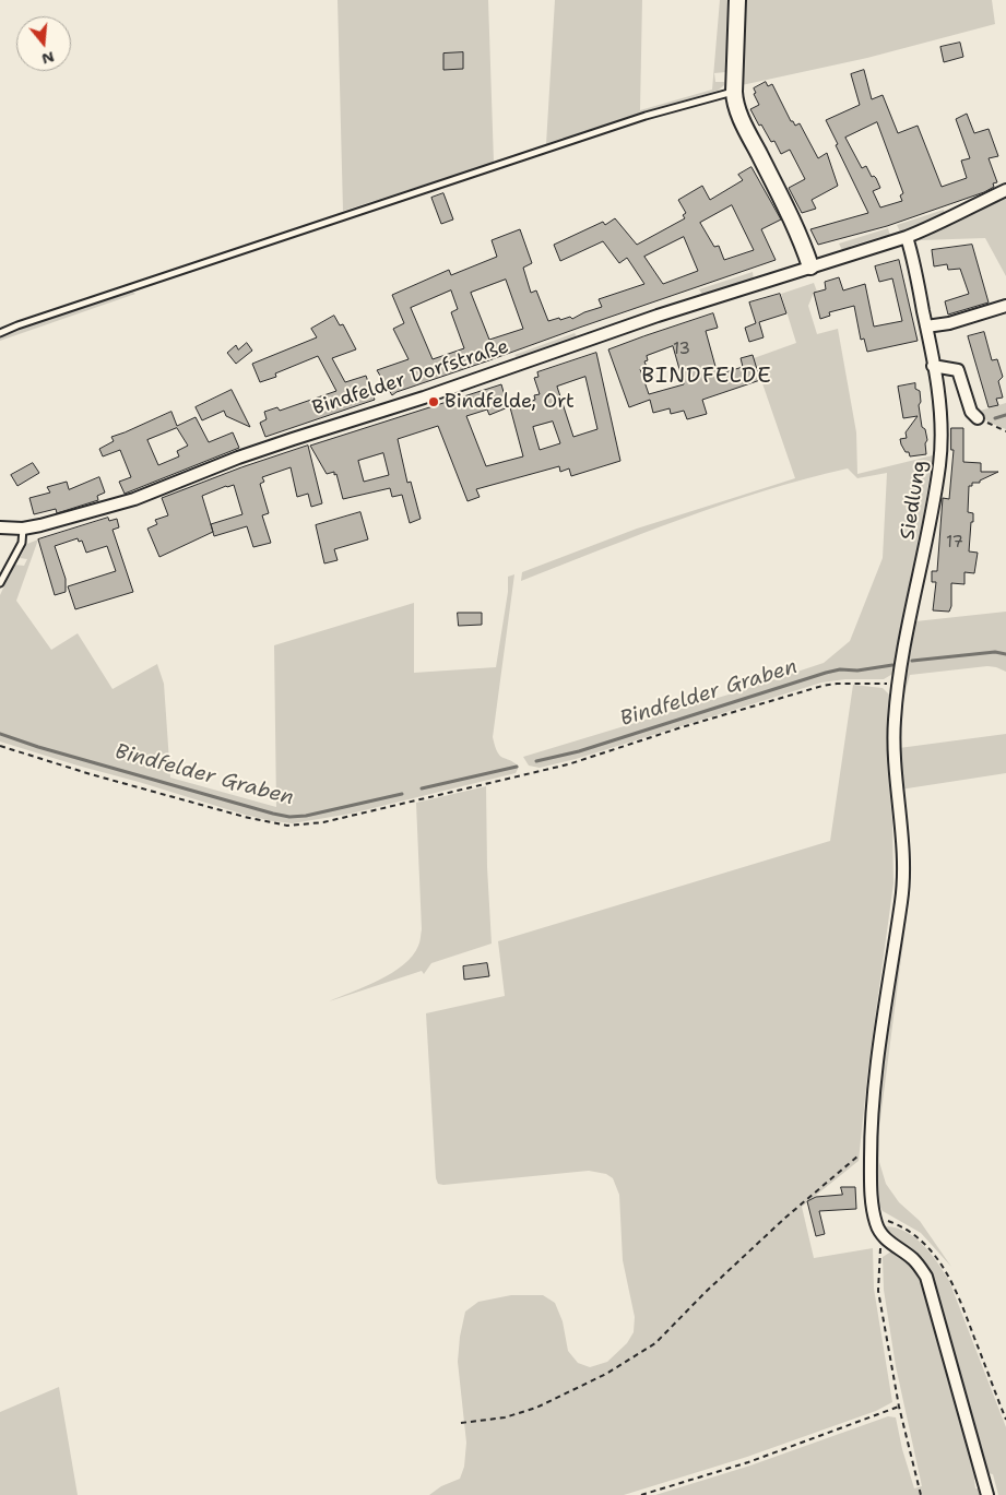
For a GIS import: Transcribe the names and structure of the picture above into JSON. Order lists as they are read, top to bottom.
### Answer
{
  "streets": {
    "street": ["Bindfelder Dorfstraße", "Siedlung"]
  },
  "crossings": [
    ["Bindfelder Dorfstraße", "Siedlung"]
  ],
  "districts": ["BINDFELDE"],
  "water": ["Bindfelder Graben"],
  "places": ["Bindfelde, Ort"],
  "house_numbers": ["13", "17"],
  "north": "bottom"
}
